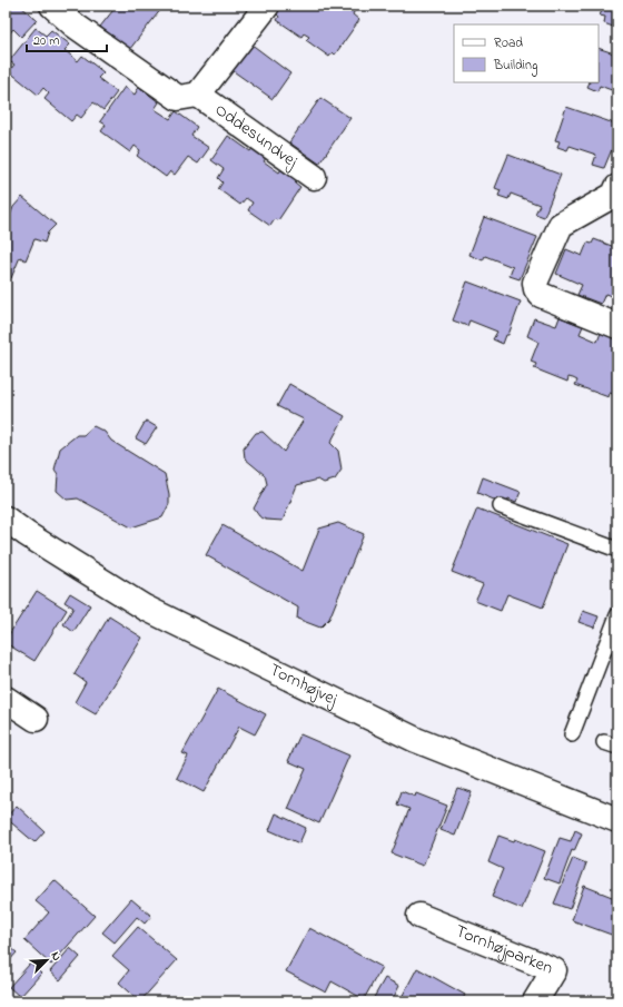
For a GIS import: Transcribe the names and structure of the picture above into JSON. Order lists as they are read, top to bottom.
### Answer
{
  "streets": {
    "street": ["Oddesundvej", "Tornhøjvej", "Tornhøjparken"]
  },
  "legend": ["Road", "Building"],
  "scale_bar": "20 m",
  "north": "top right"
}
